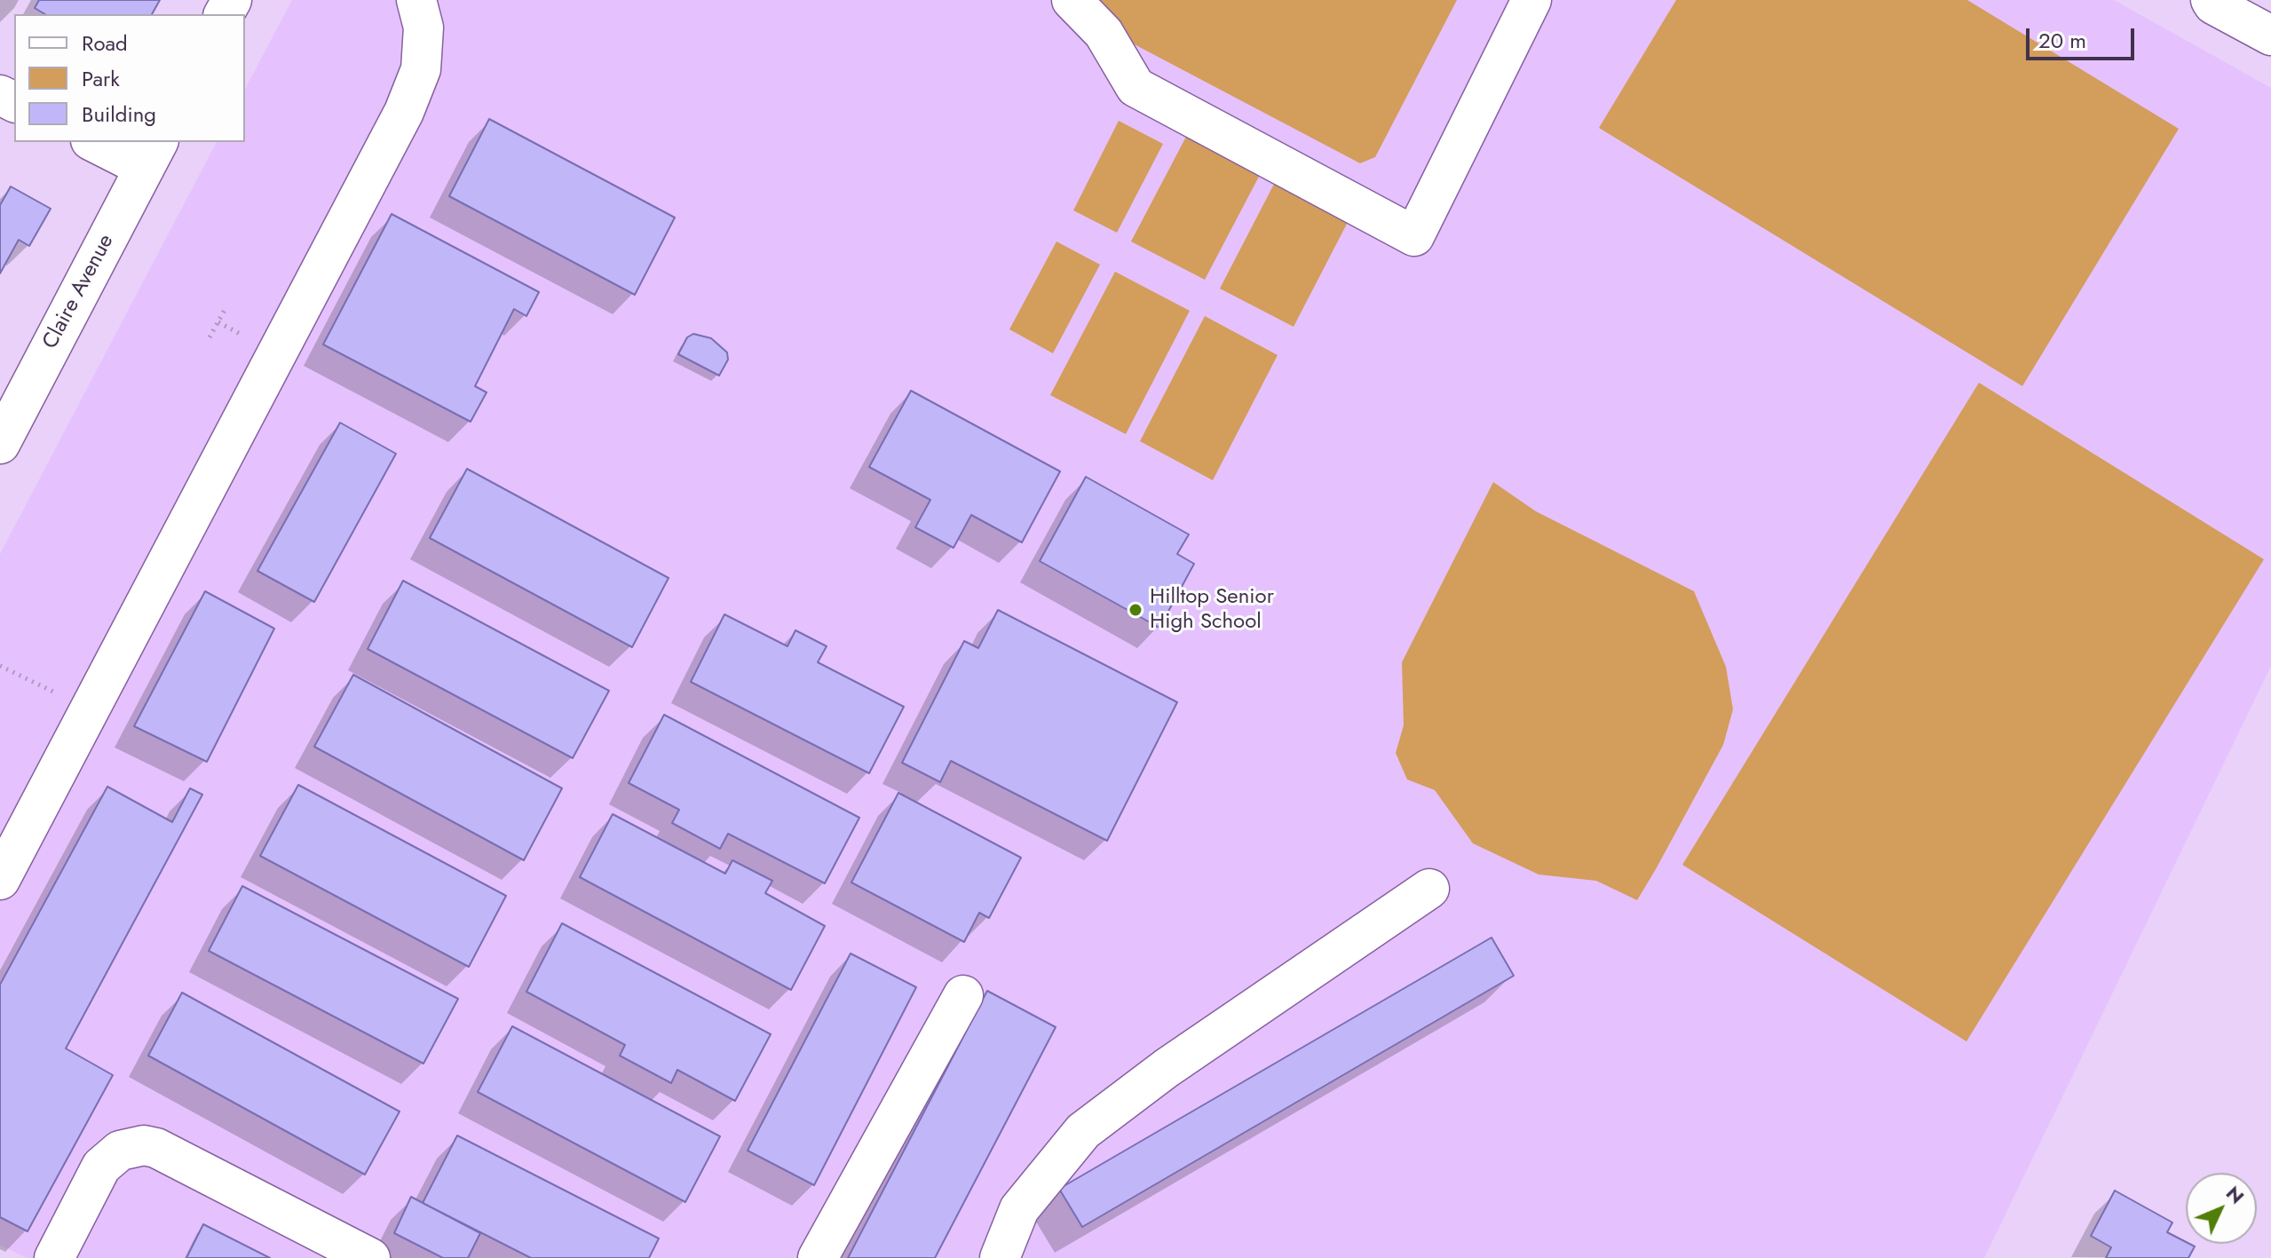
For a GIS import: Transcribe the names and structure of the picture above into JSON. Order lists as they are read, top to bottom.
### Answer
{
  "streets": {
    "street": ["Claire Avenue"]
  },
  "places": ["Hilltop Senior High School"],
  "legend": ["Road", "Park", "Building"],
  "scale_bar": "20 m",
  "north": "top right"
}
